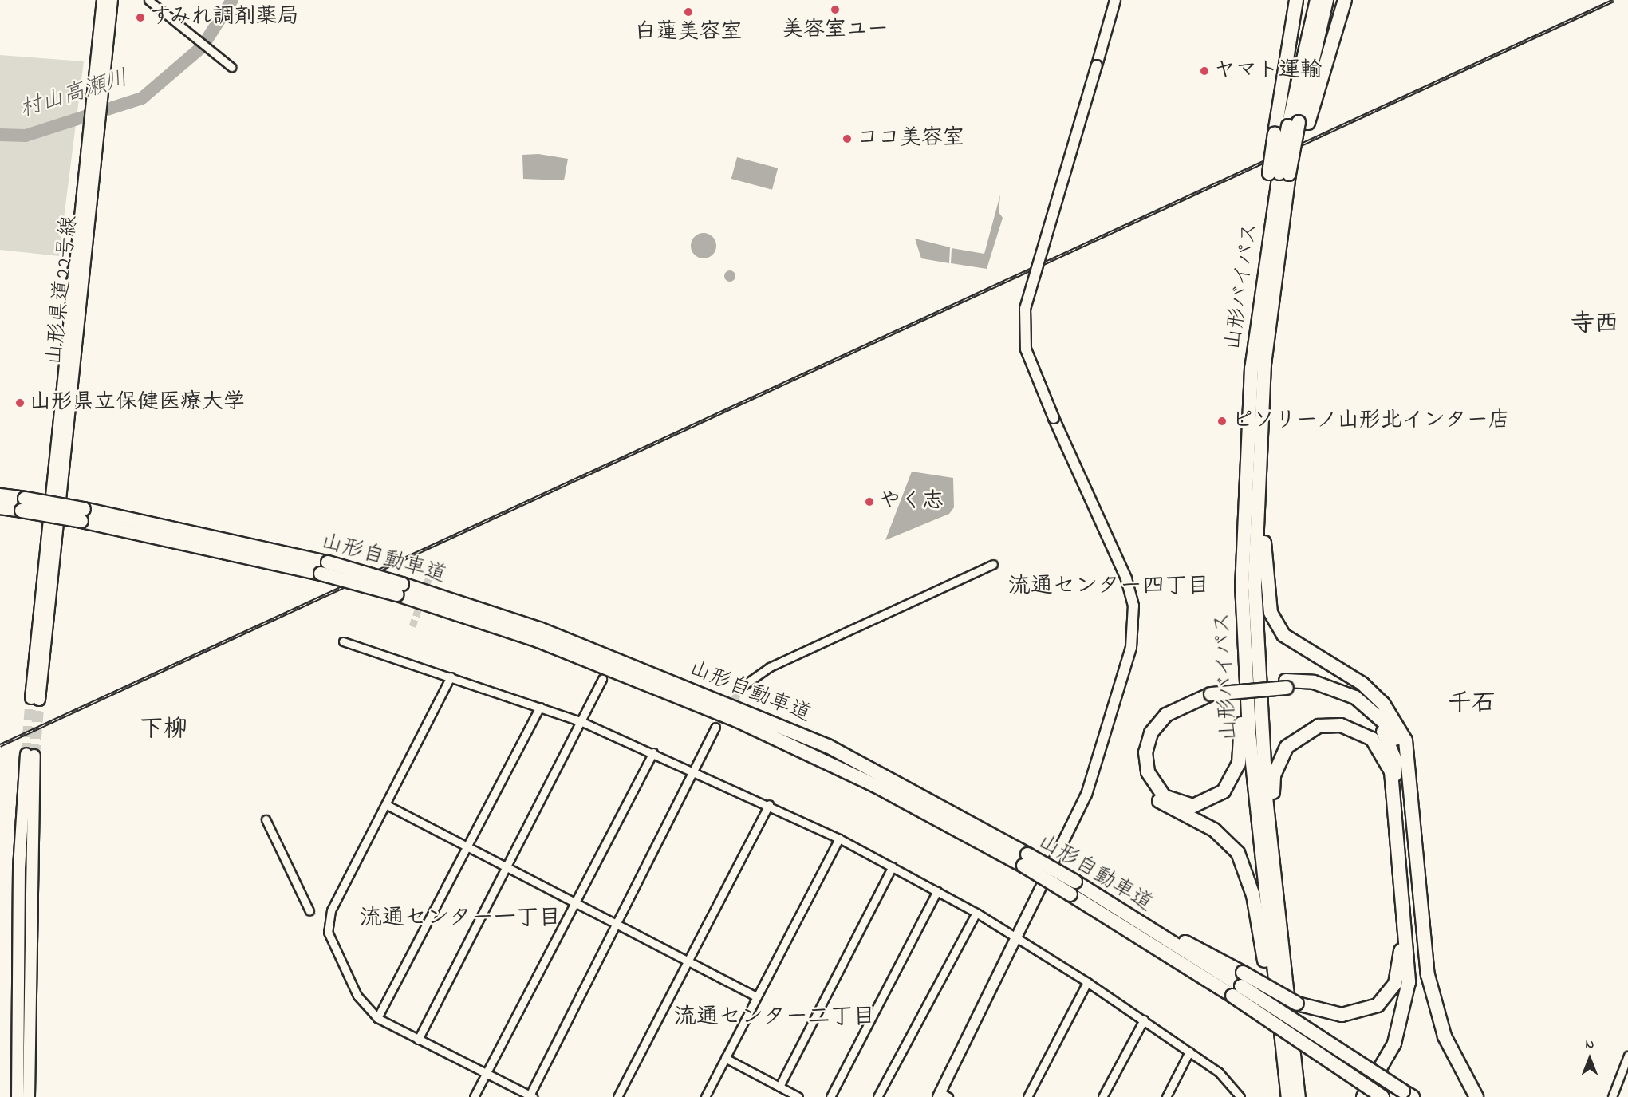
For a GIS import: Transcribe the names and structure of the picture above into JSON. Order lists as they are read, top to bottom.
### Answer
{
  "streets": {
    "highway": ["山形バイパス", "山形自動車道"],
    "main road": ["山形県道22号線"]
  },
  "districts": [
    "寺西",
    "流通センター四丁目",
    "千石",
    "下柳",
    "流通センター一丁目",
    "流通センター二丁目"
  ],
  "water": ["村山高瀬川"],
  "places": [
    "美容室ユー",
    "白蓮美容室",
    "すみれ調剤薬局",
    "ヤマト運輸",
    "ココ美容室",
    "山形県立保健医療大学",
    "ピソリーノ山形北インター店",
    "やく志"
  ],
  "north": "top"
}
